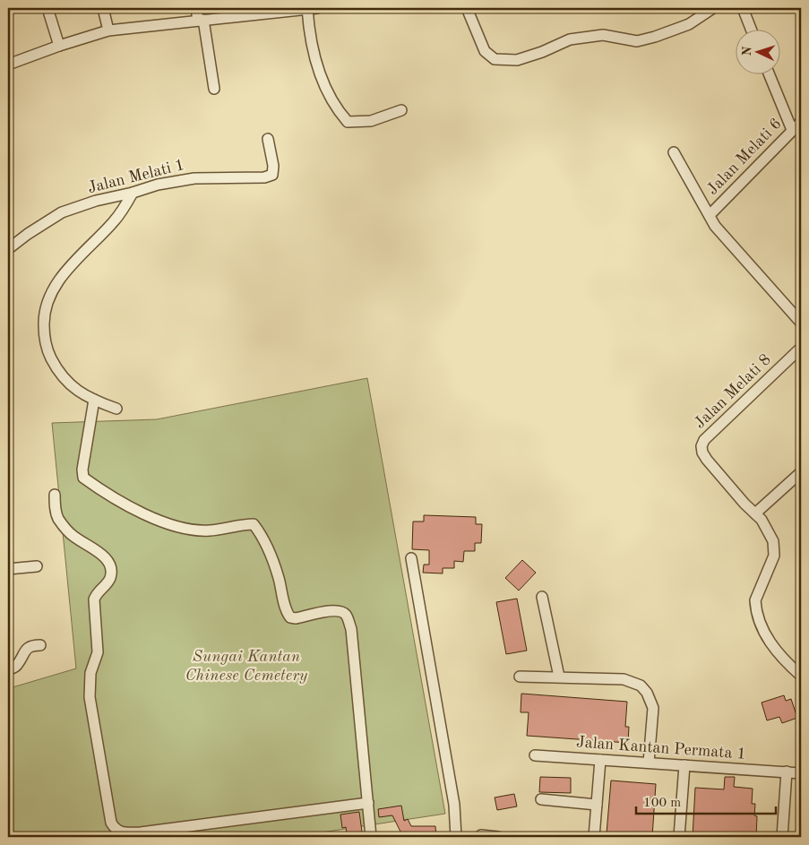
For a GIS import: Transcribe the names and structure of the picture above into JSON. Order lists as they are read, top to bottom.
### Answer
{
  "streets": {
    "street": [
      "Jalan Melati 6",
      "Jalan Melati 1",
      "Jalan Melati 8",
      "Jalan Kantan Permata 1"
    ]
  },
  "parks": ["Sungai Kantan Chinese Cemetery"],
  "scale_bar": "100 m",
  "north": "left"
}
